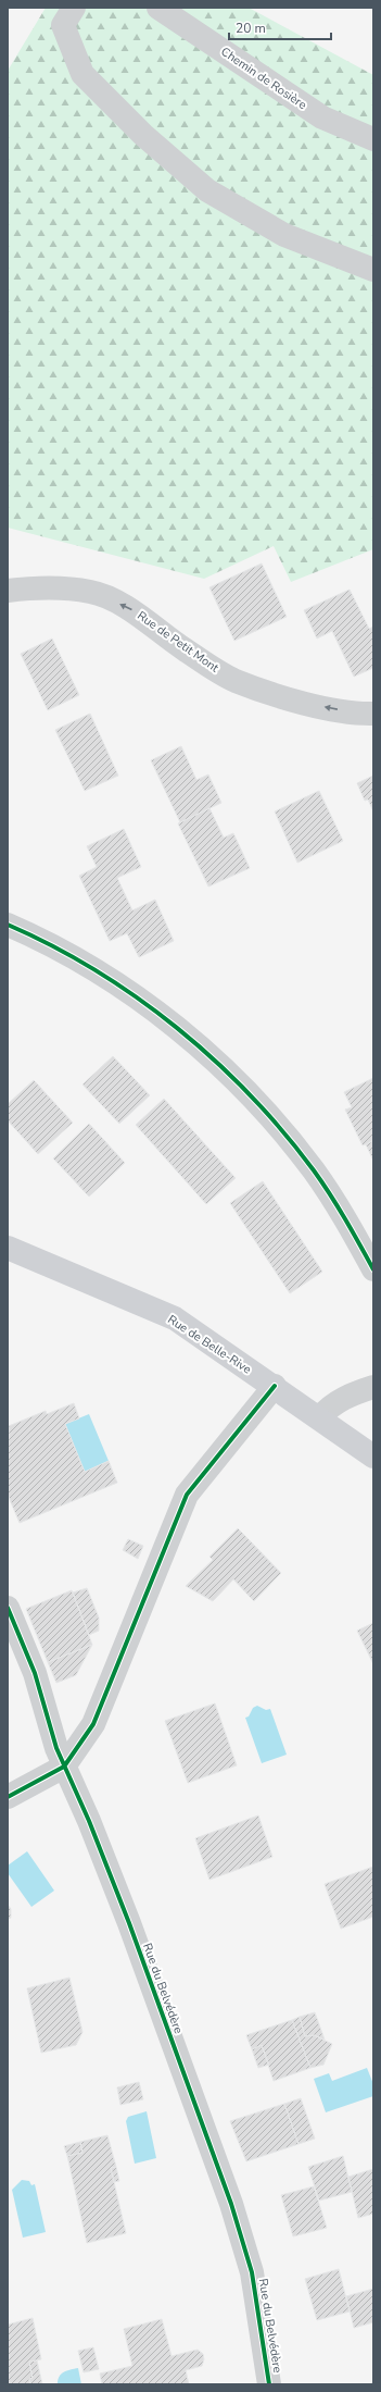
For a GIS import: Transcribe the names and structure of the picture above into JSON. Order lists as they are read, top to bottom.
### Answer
{
  "streets": {
    "street": [
      "Chemin de Rosière",
      "Rue de Petit Mont",
      "Rue de Belle-Rive",
      "Rue du Belvédère"
    ]
  },
  "one_way": ["Rue de Petit Mont"],
  "scale_bar": "20 m"
}
